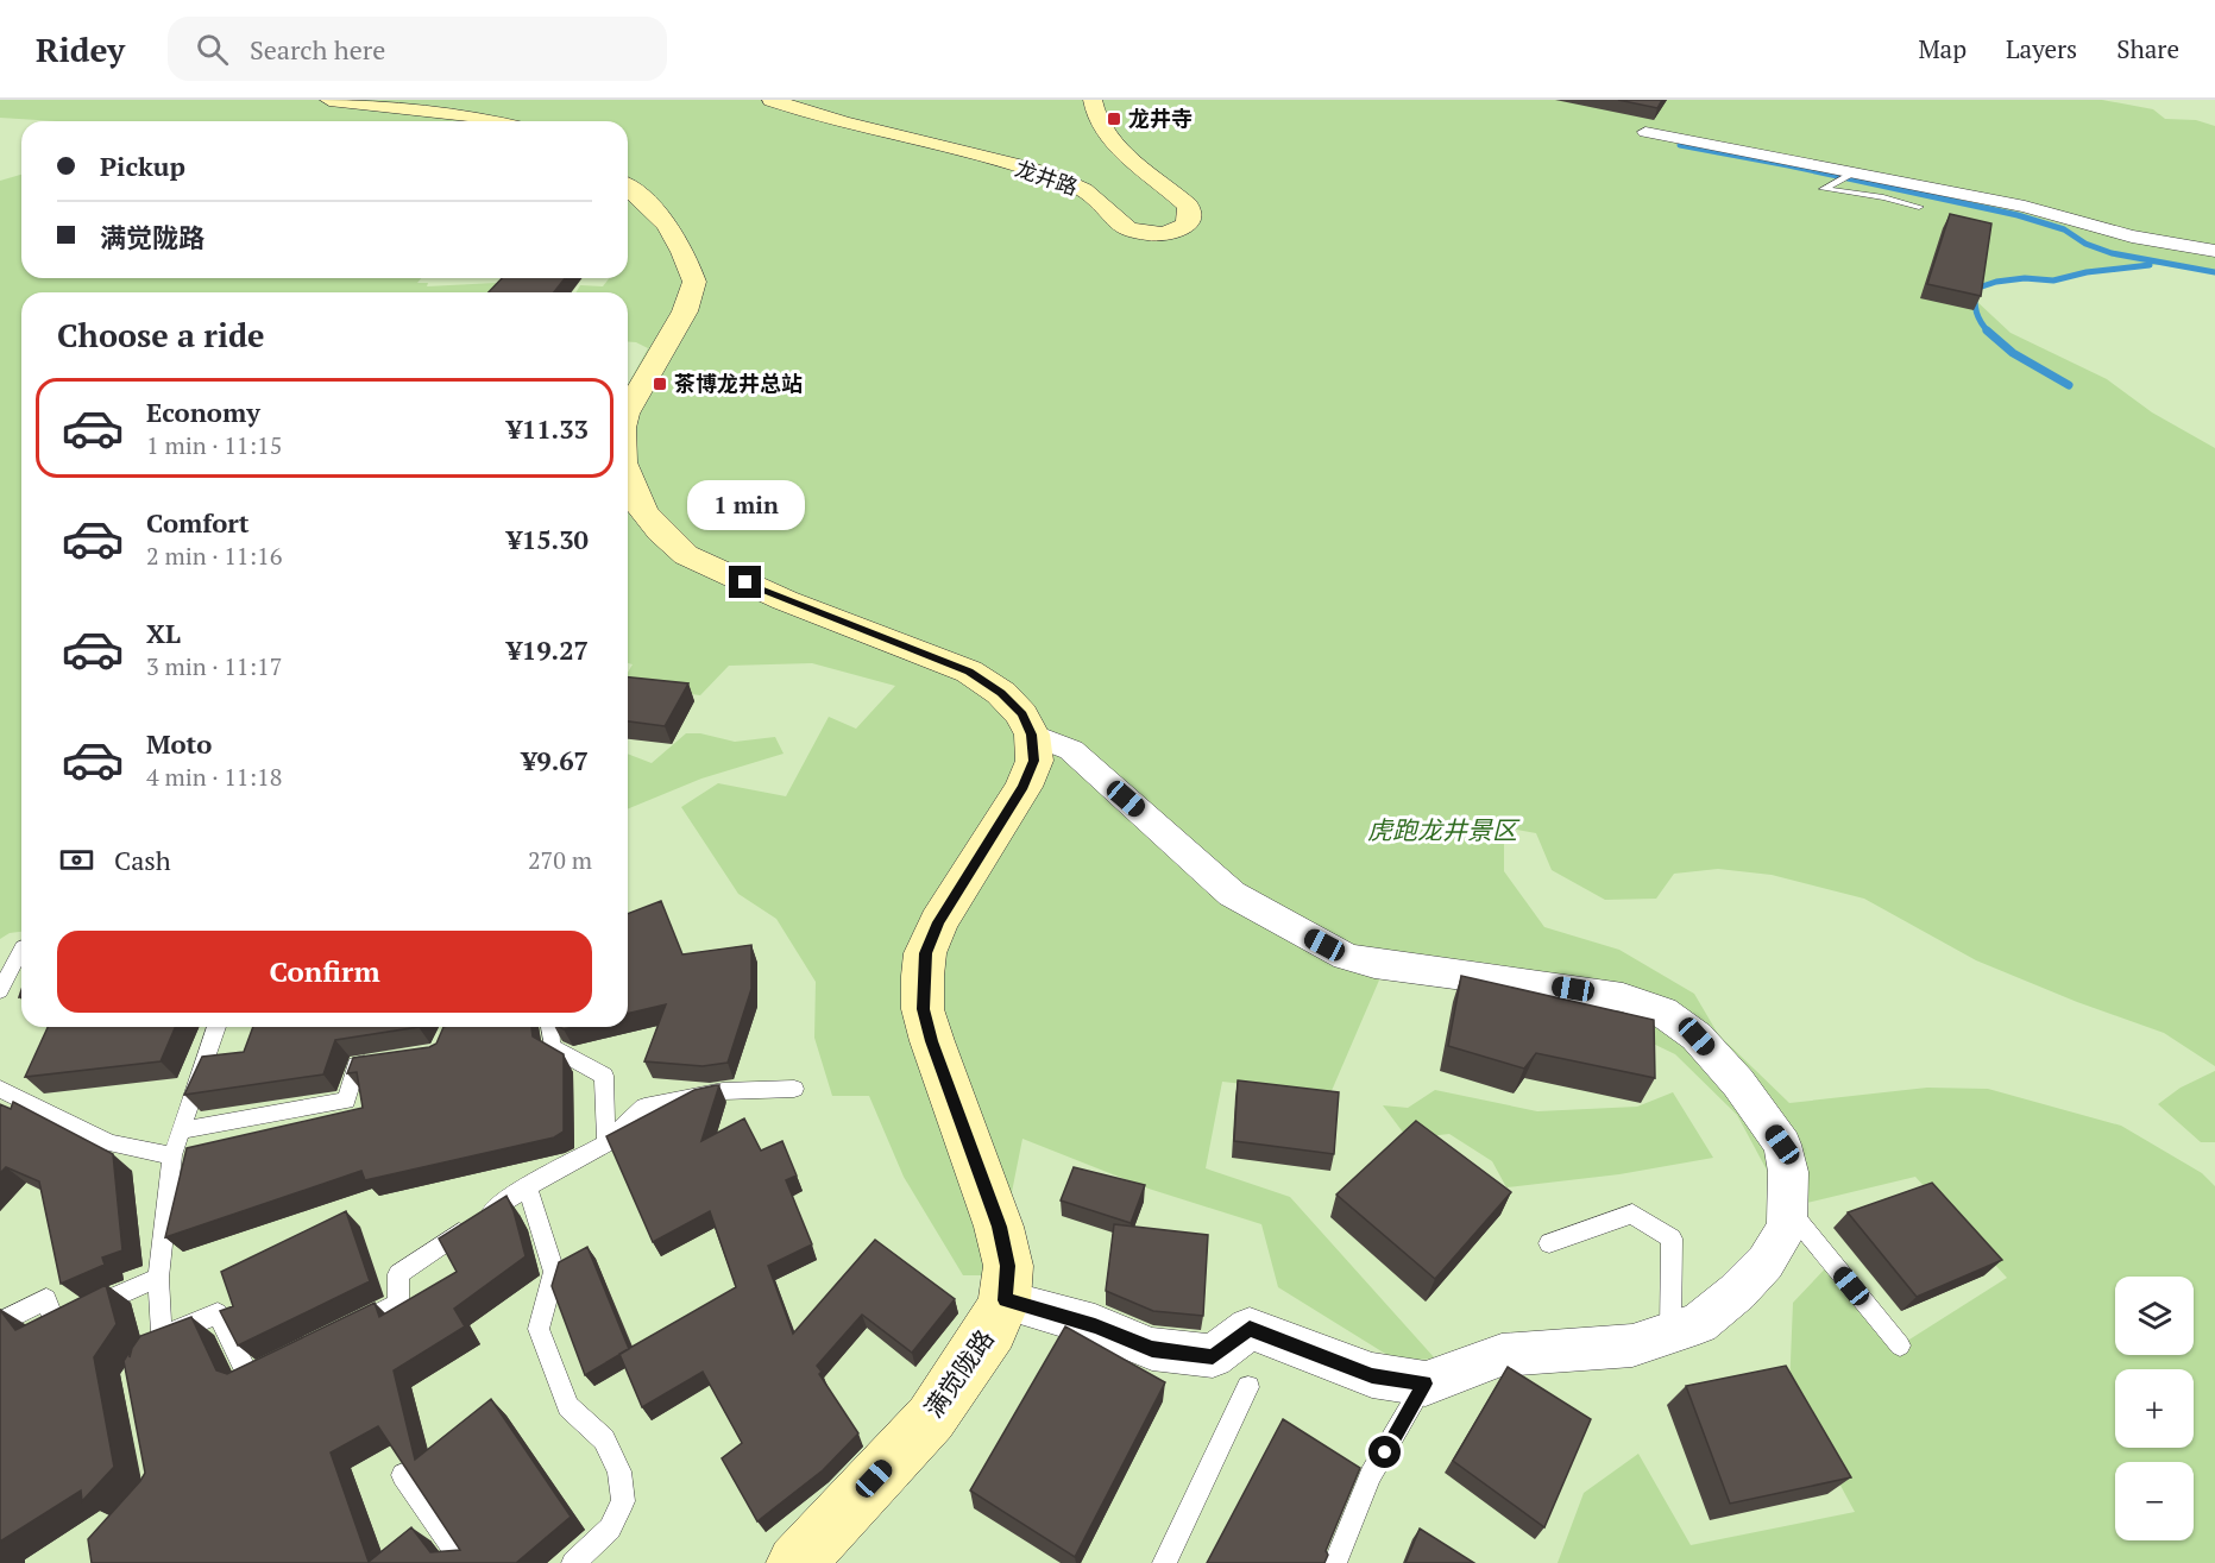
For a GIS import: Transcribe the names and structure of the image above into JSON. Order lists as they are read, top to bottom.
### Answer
{
  "streets": {
    "street": ["龙井路", "满觉陇路"]
  },
  "parks": ["虎跑龙井景区"],
  "places": {
    "transit": ["龙井寺", "茶博龙井总站"]
  },
  "page": {
    "header": "Ridey",
    "search": "Search here",
    "nav": ["Map", "Layers", "Share"],
    "banner": ["Pickup", "满觉陇路"],
    "heading": "Choose a ride",
    "list": [
      {
        "name": "Economy",
        "note": "1 min · 11:15",
        "value": "¥11.33"
      },
      {
        "name": "Comfort",
        "note": "2 min · 11:16",
        "value": "¥15.30"
      },
      {
        "name": "XL",
        "note": "3 min · 11:17",
        "value": "¥19.27"
      },
      {
        "name": "Moto",
        "note": "4 min · 11:18",
        "value": "¥9.67"
      }
    ],
    "bubble": "1 min",
    "pay": ["Cash", "270 m"],
    "buttons": "Confirm",
    "map_buttons": ["+", "−"]
  }
}
